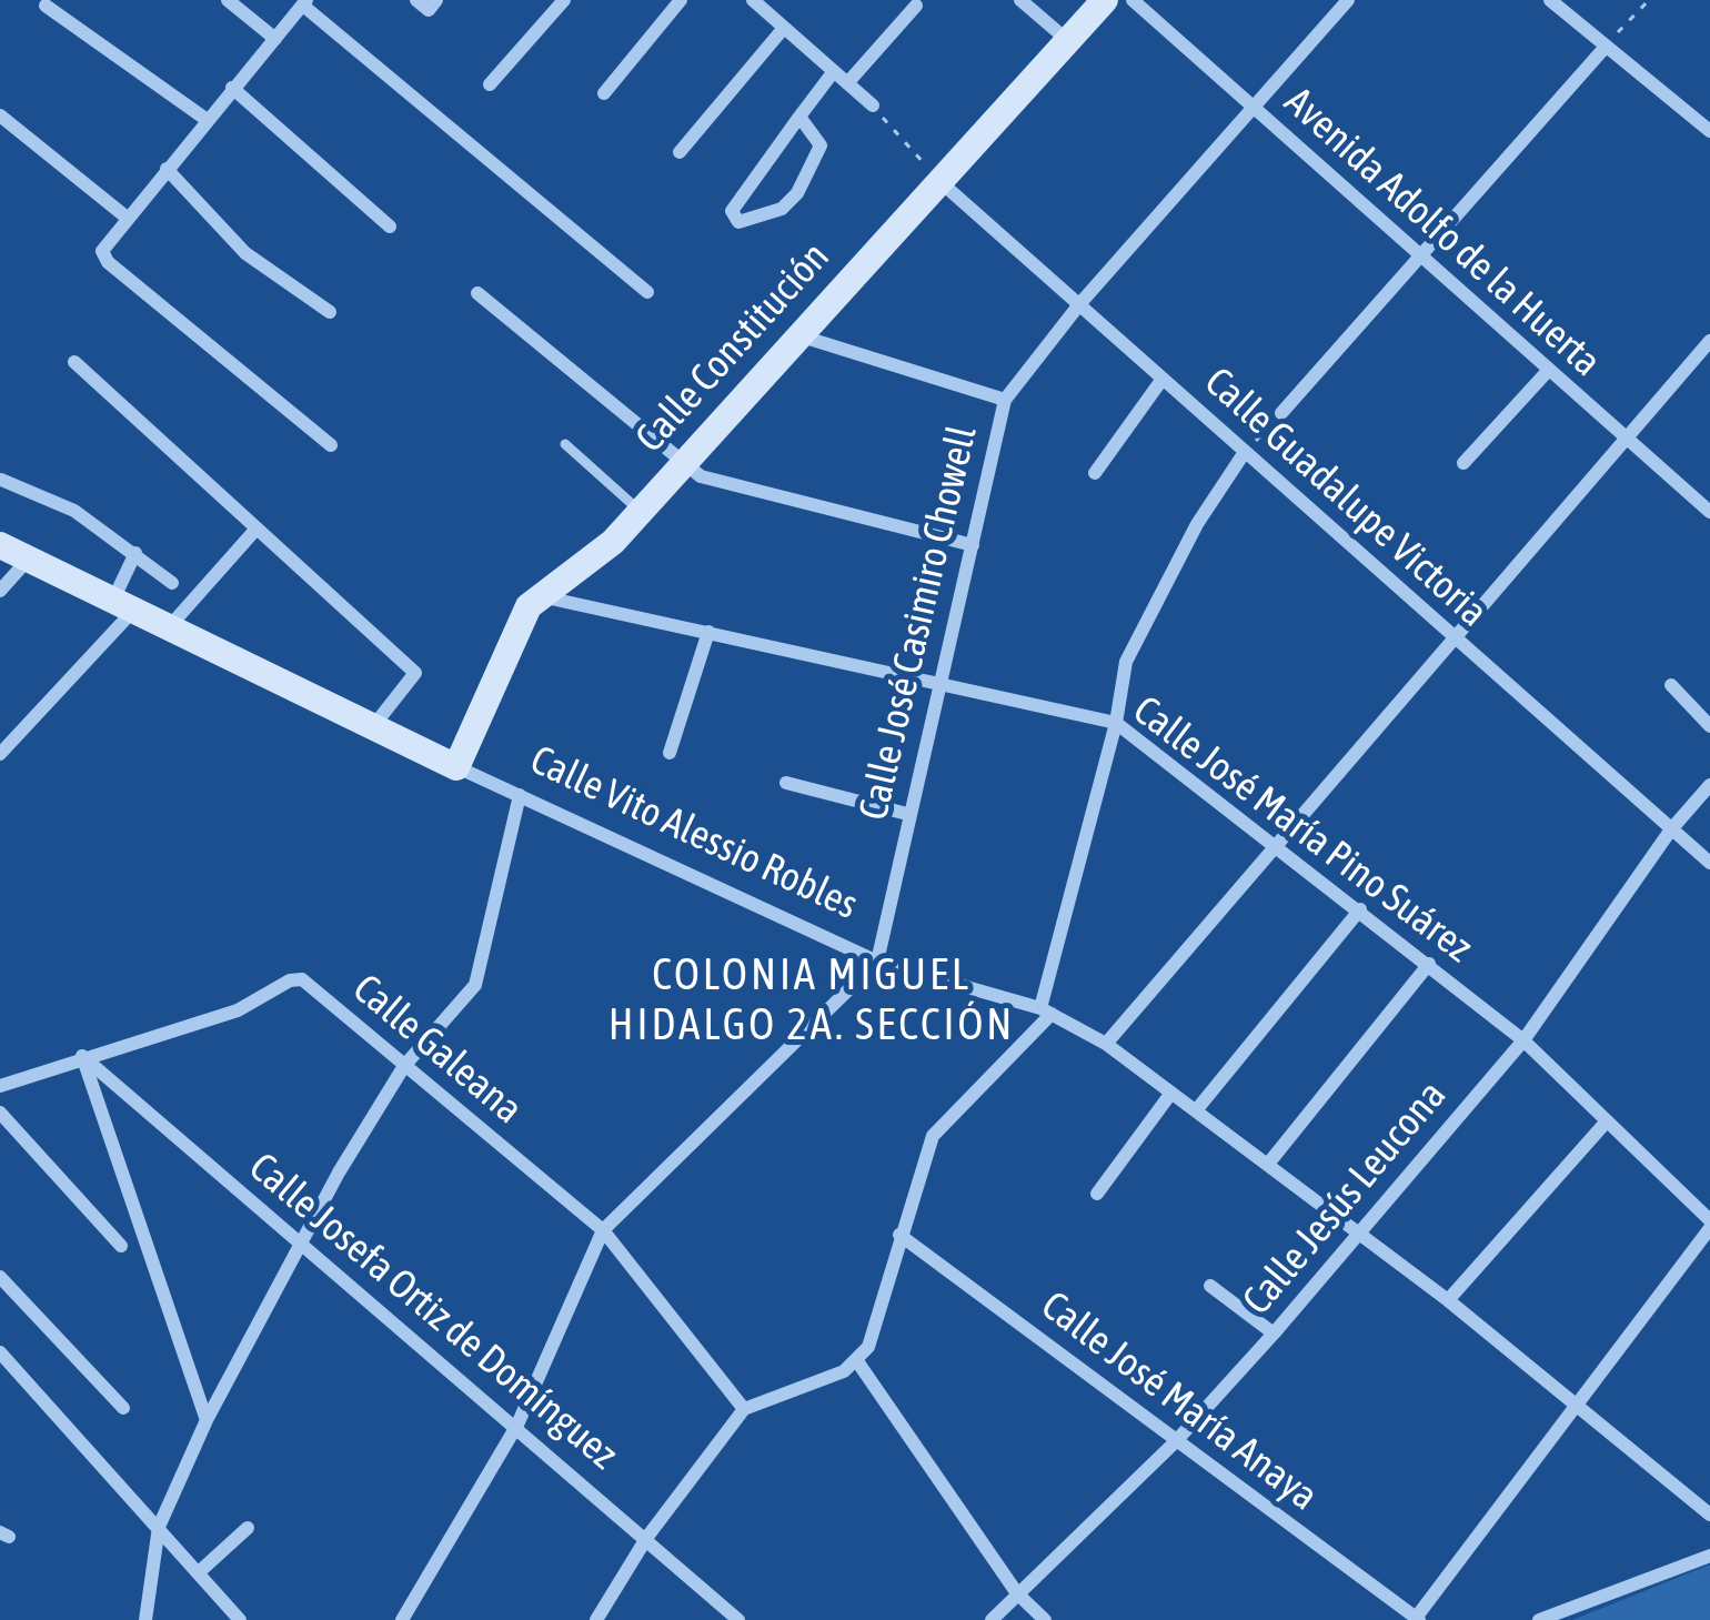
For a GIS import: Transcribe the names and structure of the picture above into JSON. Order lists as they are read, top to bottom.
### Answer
{
  "streets": {
    "street": [
      "Avenida Adolfo de la Huerta",
      "Calle Constitución",
      "Calle Guadalupe Victoria",
      "Calle José Casimiro Chowell",
      "Calle José María Pino Suárez",
      "Calle Vito Alessio Robles",
      "Calle Galeana",
      "Calle Jesús Leucona",
      "Calle Josefa Ortiz de Domínguez",
      "Calle José María Anaya"
    ]
  },
  "crossings": [
    ["Avenida Adolfo de la Huerta", "Calle José Casimiro Chowell"],
    ["Calle Constitución", "Calle Guadalupe Victoria"],
    ["Calle Constitución", "Calle José María Pino Suárez"],
    ["Calle Constitución", "Calle Vito Alessio Robles"],
    ["Calle Guadalupe Victoria", "Calle José Casimiro Chowell"],
    ["Calle Guadalupe Victoria", "Calle Jesús Leucona"],
    ["Calle José Casimiro Chowell", "Calle José María Pino Suárez"],
    ["Calle José Casimiro Chowell", "Calle Vito Alessio Robles"],
    ["Calle José María Pino Suárez", "Calle Jesús Leucona"],
    ["Calle Vito Alessio Robles", "Calle Jesús Leucona"],
    ["Calle Galeana", "Calle Josefa Ortiz de Domínguez"],
    ["Calle Jesús Leucona", "Calle José María Anaya"]
  ],
  "districts": ["COLONIA MIGUEL HIDALGO 2A. SECCIÓN"]
}
